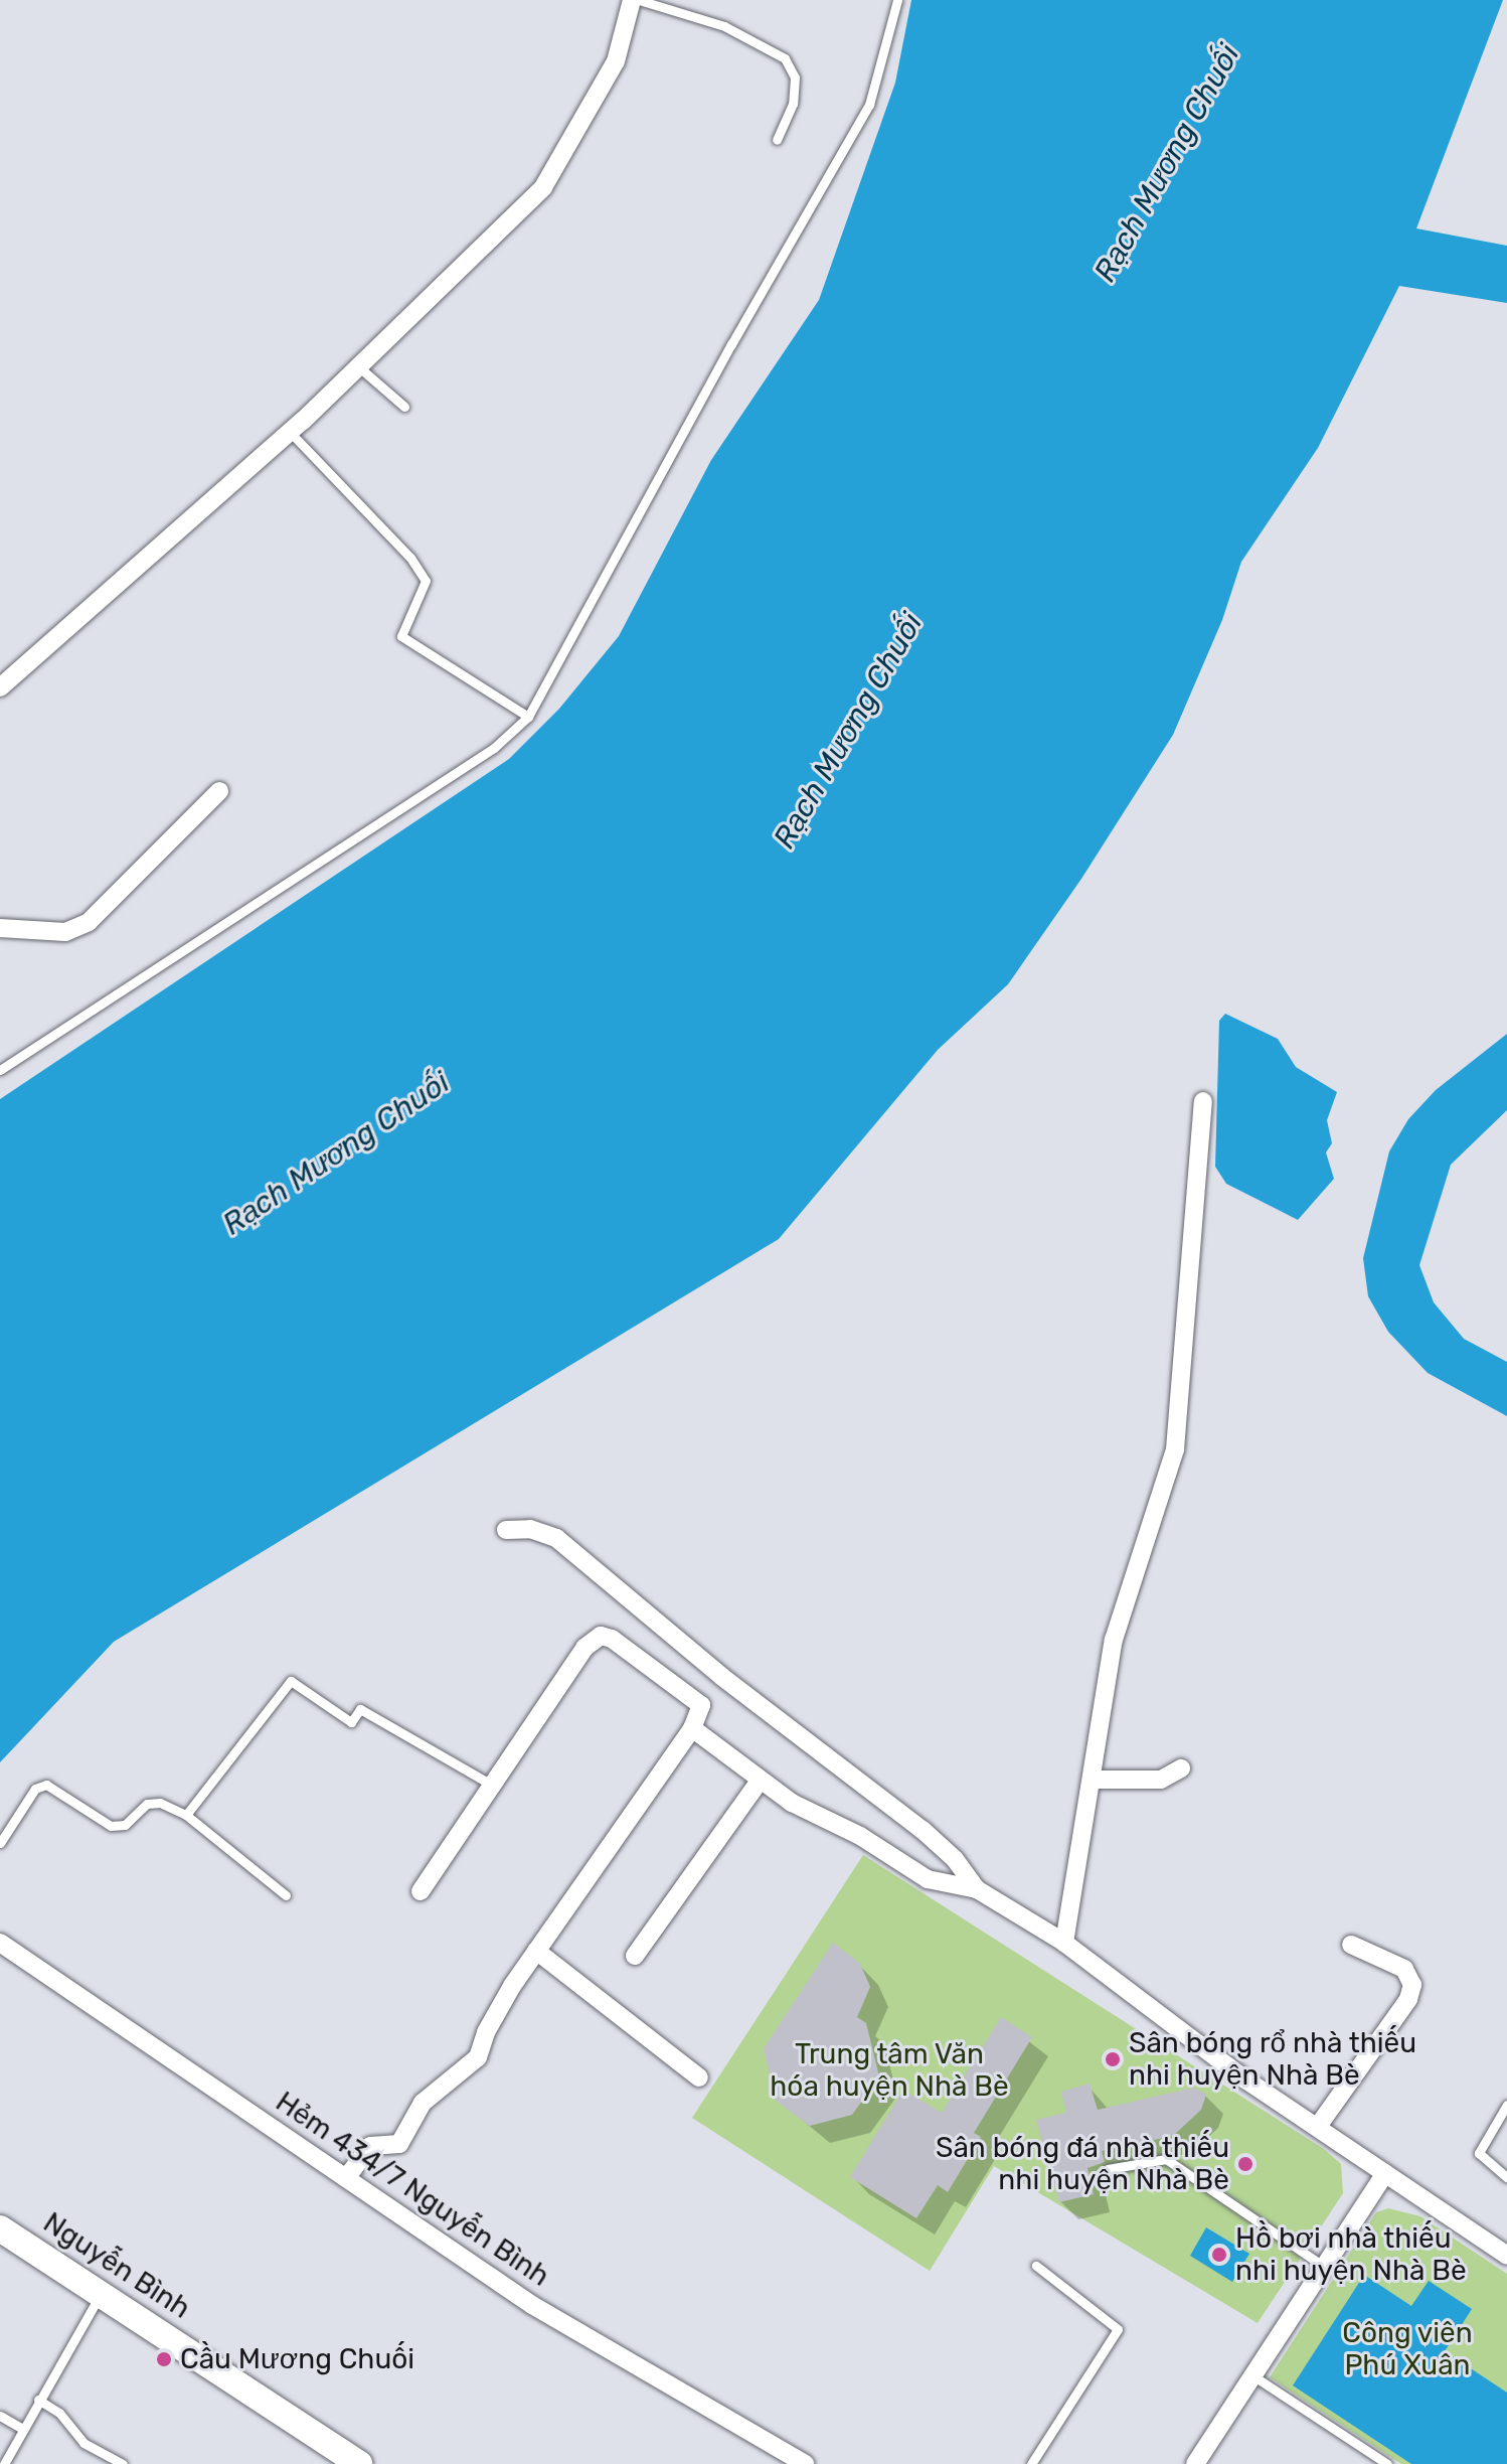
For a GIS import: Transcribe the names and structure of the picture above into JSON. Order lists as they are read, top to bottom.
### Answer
{
  "streets": {
    "main road": ["Nguyễn Bình"],
    "street": ["Hẻm 434/7 Nguyễn Bình"]
  },
  "water": ["Rạch Mương Chuối"],
  "parks": ["Trung tâm Văn hóa huyện Nhà Bè", "Công viên Phú Xuân"],
  "places": [
    "Sân bóng rổ nhà thiếu nhi huyện Nhà Bè",
    "Sân bóng đá nhà thiếu nhi huyện Nhà Bè",
    "Hồ bơi nhà thiếu nhi huyện Nhà Bè",
    "Cầu Mương Chuối"
  ]
}
